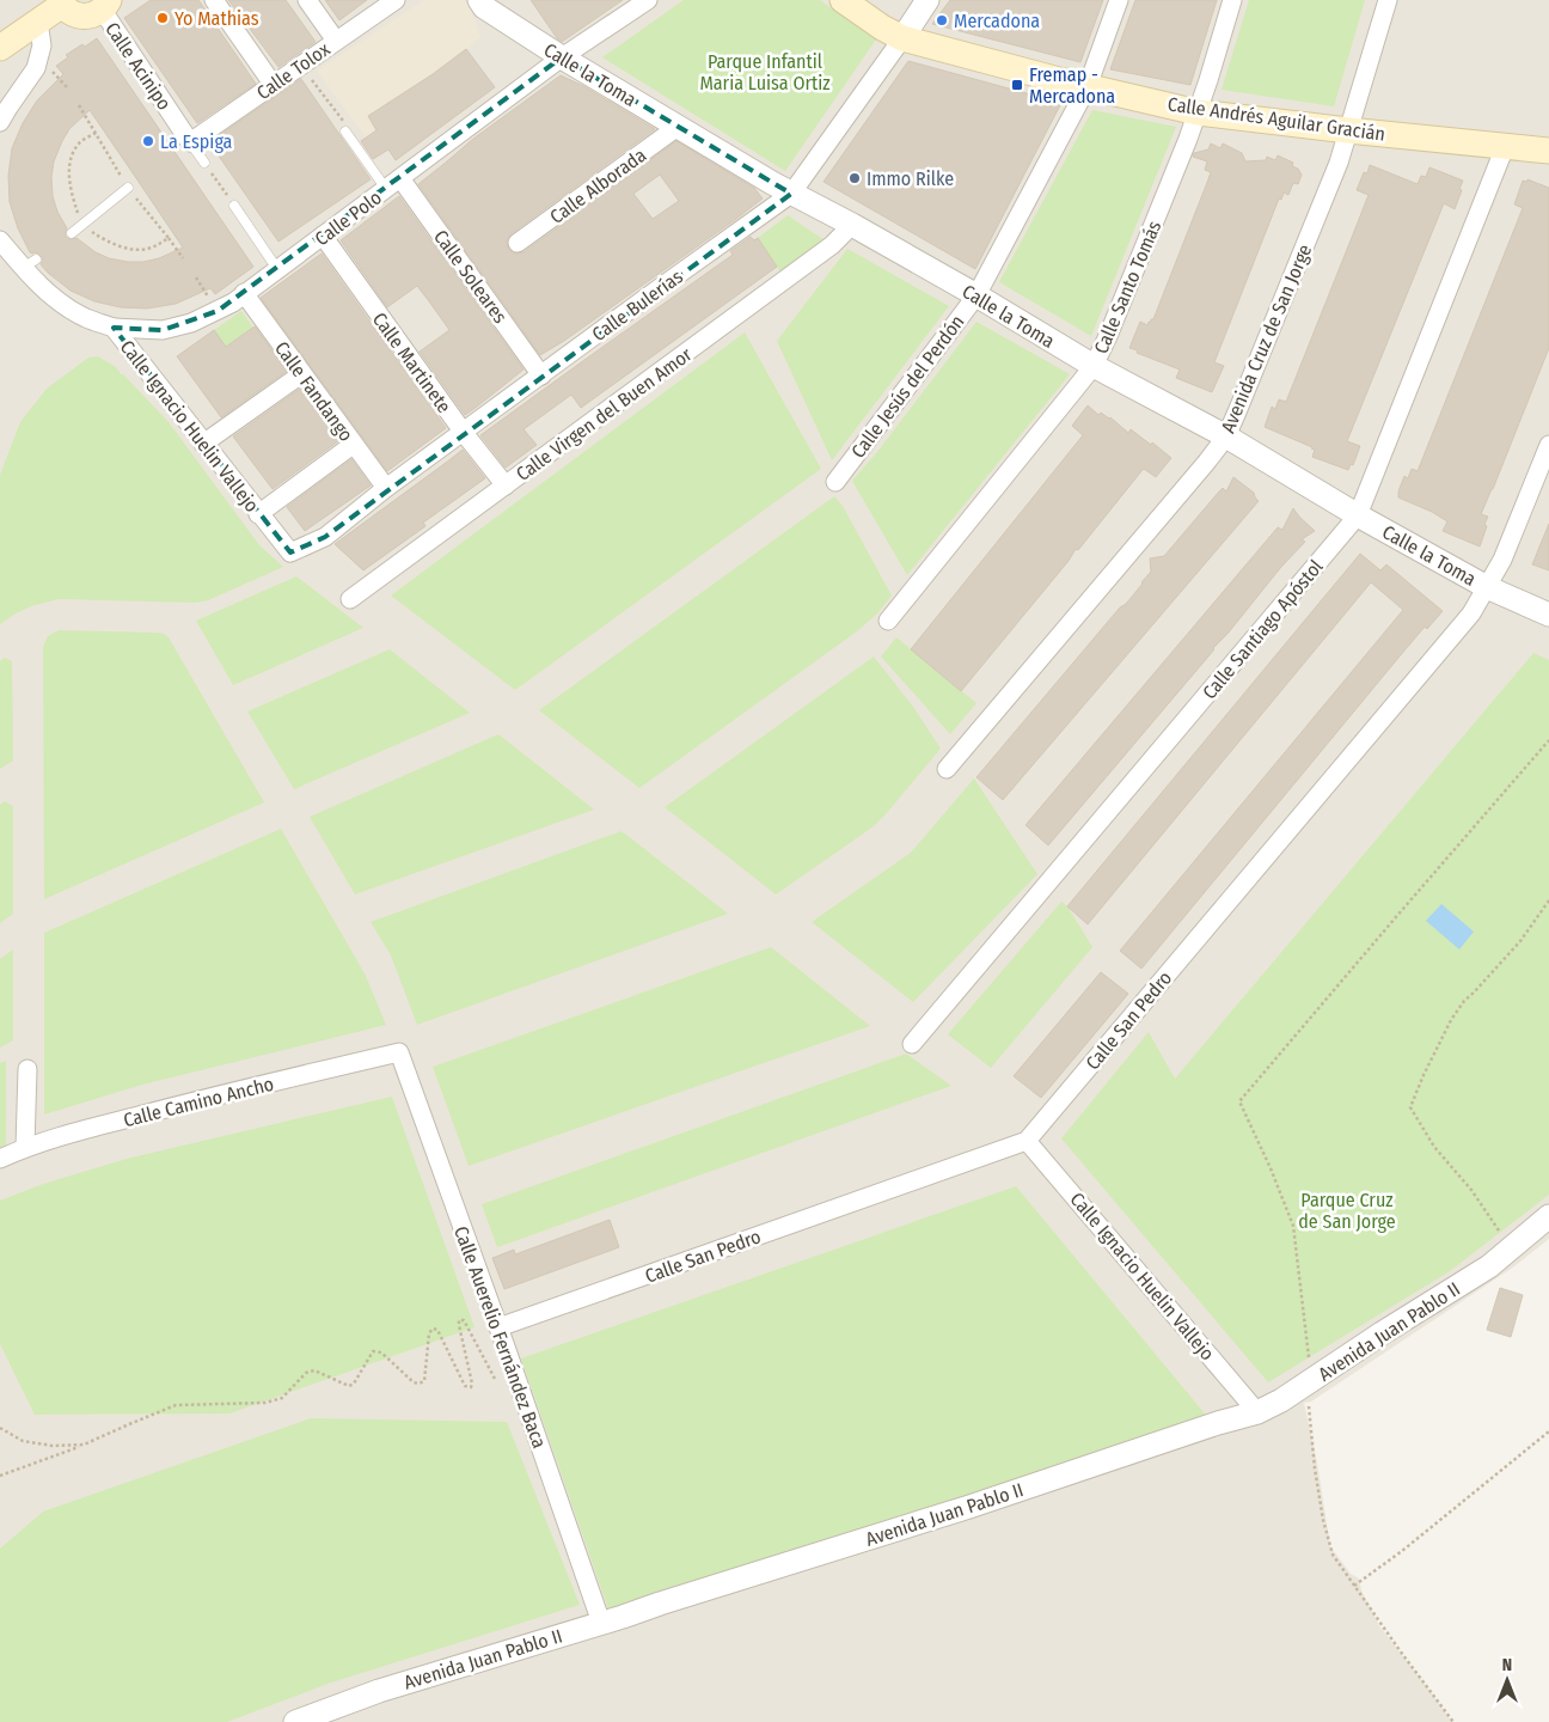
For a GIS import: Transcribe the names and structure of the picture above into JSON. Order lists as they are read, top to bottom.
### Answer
{
  "streets": {
    "main road": ["Calle Andrés Aguilar Gracián"],
    "street": [
      "Calle Acinipo",
      "Calle Tolox",
      "Calle la Toma",
      "Calle Alborada",
      "Calle Polo",
      "Calle Soleares",
      "Calle Santo Tomás",
      "Calle Bulerías",
      "Avenida Cruz de San Jorge",
      "Calle Martinete",
      "Calle Jesús del Perdón",
      "Calle Fandango",
      "Calle Virgen del Buen Amor",
      "Calle Ignacio Huelin Vallejo",
      "Calle Santiago Apóstol",
      "Calle San Pedro",
      "Calle Camino Ancho",
      "Avenida Juan Pablo II",
      "Calle Auerelio Fernández Baca"
    ]
  },
  "crossings": [
    ["Calle Acinipo", "Calle Tolox"],
    ["Calle la Toma", "Calle Alborada"],
    ["Calle la Toma", "Calle Polo"],
    ["Calle la Toma", "Calle Santo Tomás"],
    ["Calle la Toma", "Calle Bulerías"],
    ["Calle la Toma", "Avenida Cruz de San Jorge"],
    ["Calle la Toma", "Calle Jesús del Perdón"],
    ["Calle la Toma", "Calle Virgen del Buen Amor"],
    ["Calle la Toma", "Calle Santiago Apóstol"],
    ["Calle la Toma", "Calle San Pedro"],
    ["Calle Andrés Aguilar Gracián", "Calle Santo Tomás"],
    ["Calle Andrés Aguilar Gracián", "Calle Bulerías"],
    ["Calle Andrés Aguilar Gracián", "Avenida Cruz de San Jorge"],
    ["Calle Andrés Aguilar Gracián", "Calle Jesús del Perdón"],
    ["Calle Andrés Aguilar Gracián", "Calle Santiago Apóstol"],
    ["Calle Polo", "Calle Soleares"],
    ["Calle Polo", "Calle Martinete"],
    ["Calle Polo", "Calle Fandango"],
    ["Calle Polo", "Calle Ignacio Huelin Vallejo"],
    ["Calle Soleares", "Calle Bulerías"],
    ["Calle Bulerías", "Calle Martinete"],
    ["Calle Bulerías", "Calle Fandango"],
    ["Calle Bulerías", "Calle Ignacio Huelin Vallejo"],
    ["Calle Martinete", "Calle Virgen del Buen Amor"],
    ["Calle Ignacio Huelin Vallejo", "Calle San Pedro"],
    ["Calle Ignacio Huelin Vallejo", "Avenida Juan Pablo II"],
    ["Calle San Pedro", "Calle Auerelio Fernández Baca"],
    ["Calle Camino Ancho", "Calle Auerelio Fernández Baca"],
    ["Avenida Juan Pablo II", "Calle Auerelio Fernández Baca"]
  ],
  "parks": ["Parque Infantil Maria Luisa Ortiz", "Parque Cruz de San Jorge"],
  "places": {
    "other": [
      "Yo Mathias",
      "Mercadona",
      "La Espiga",
      "Immo Rilke"
    ],
    "transit": ["Fremap - Mercadona"]
  },
  "north": "top"
}
